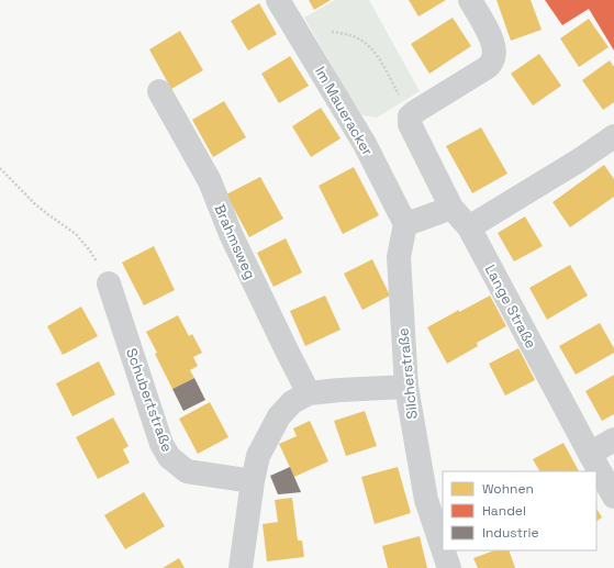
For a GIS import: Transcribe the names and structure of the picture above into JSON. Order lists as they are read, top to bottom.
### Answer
{
  "streets": {
    "street": [
      "Im Maueracker",
      "Brahmsweg",
      "Lange Straße",
      "Silcherstraße",
      "Schubertstraße"
    ]
  },
  "crossings": [
    ["Im Maueracker", "Silcherstraße"]
  ],
  "legend": ["Wohnen", "Handel", "Industrie"]
}
